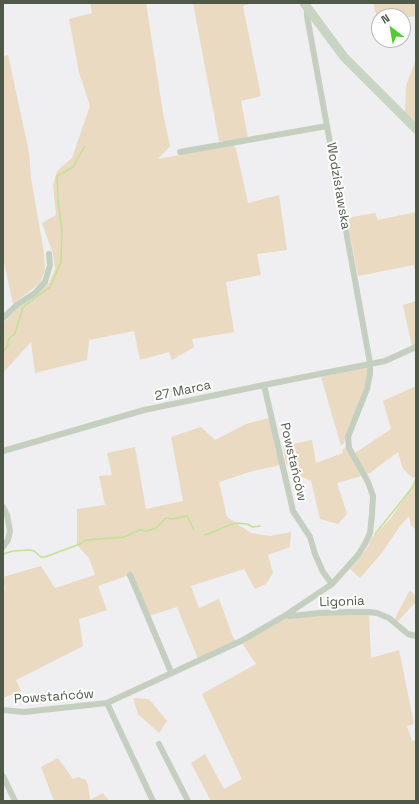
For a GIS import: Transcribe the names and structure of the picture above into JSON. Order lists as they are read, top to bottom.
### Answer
{
  "streets": {
    "street": [
      "Wodzisławska",
      "27 Marca",
      "Powstańców",
      "Ligonia"
    ]
  },
  "crossings": [
    ["Wodzisławska", "27 Marca"],
    ["Wodzisławska", "Powstańców"],
    ["27 Marca", "Powstańców"],
    ["Powstańców", "Ligonia"]
  ],
  "north": "top left"
}
